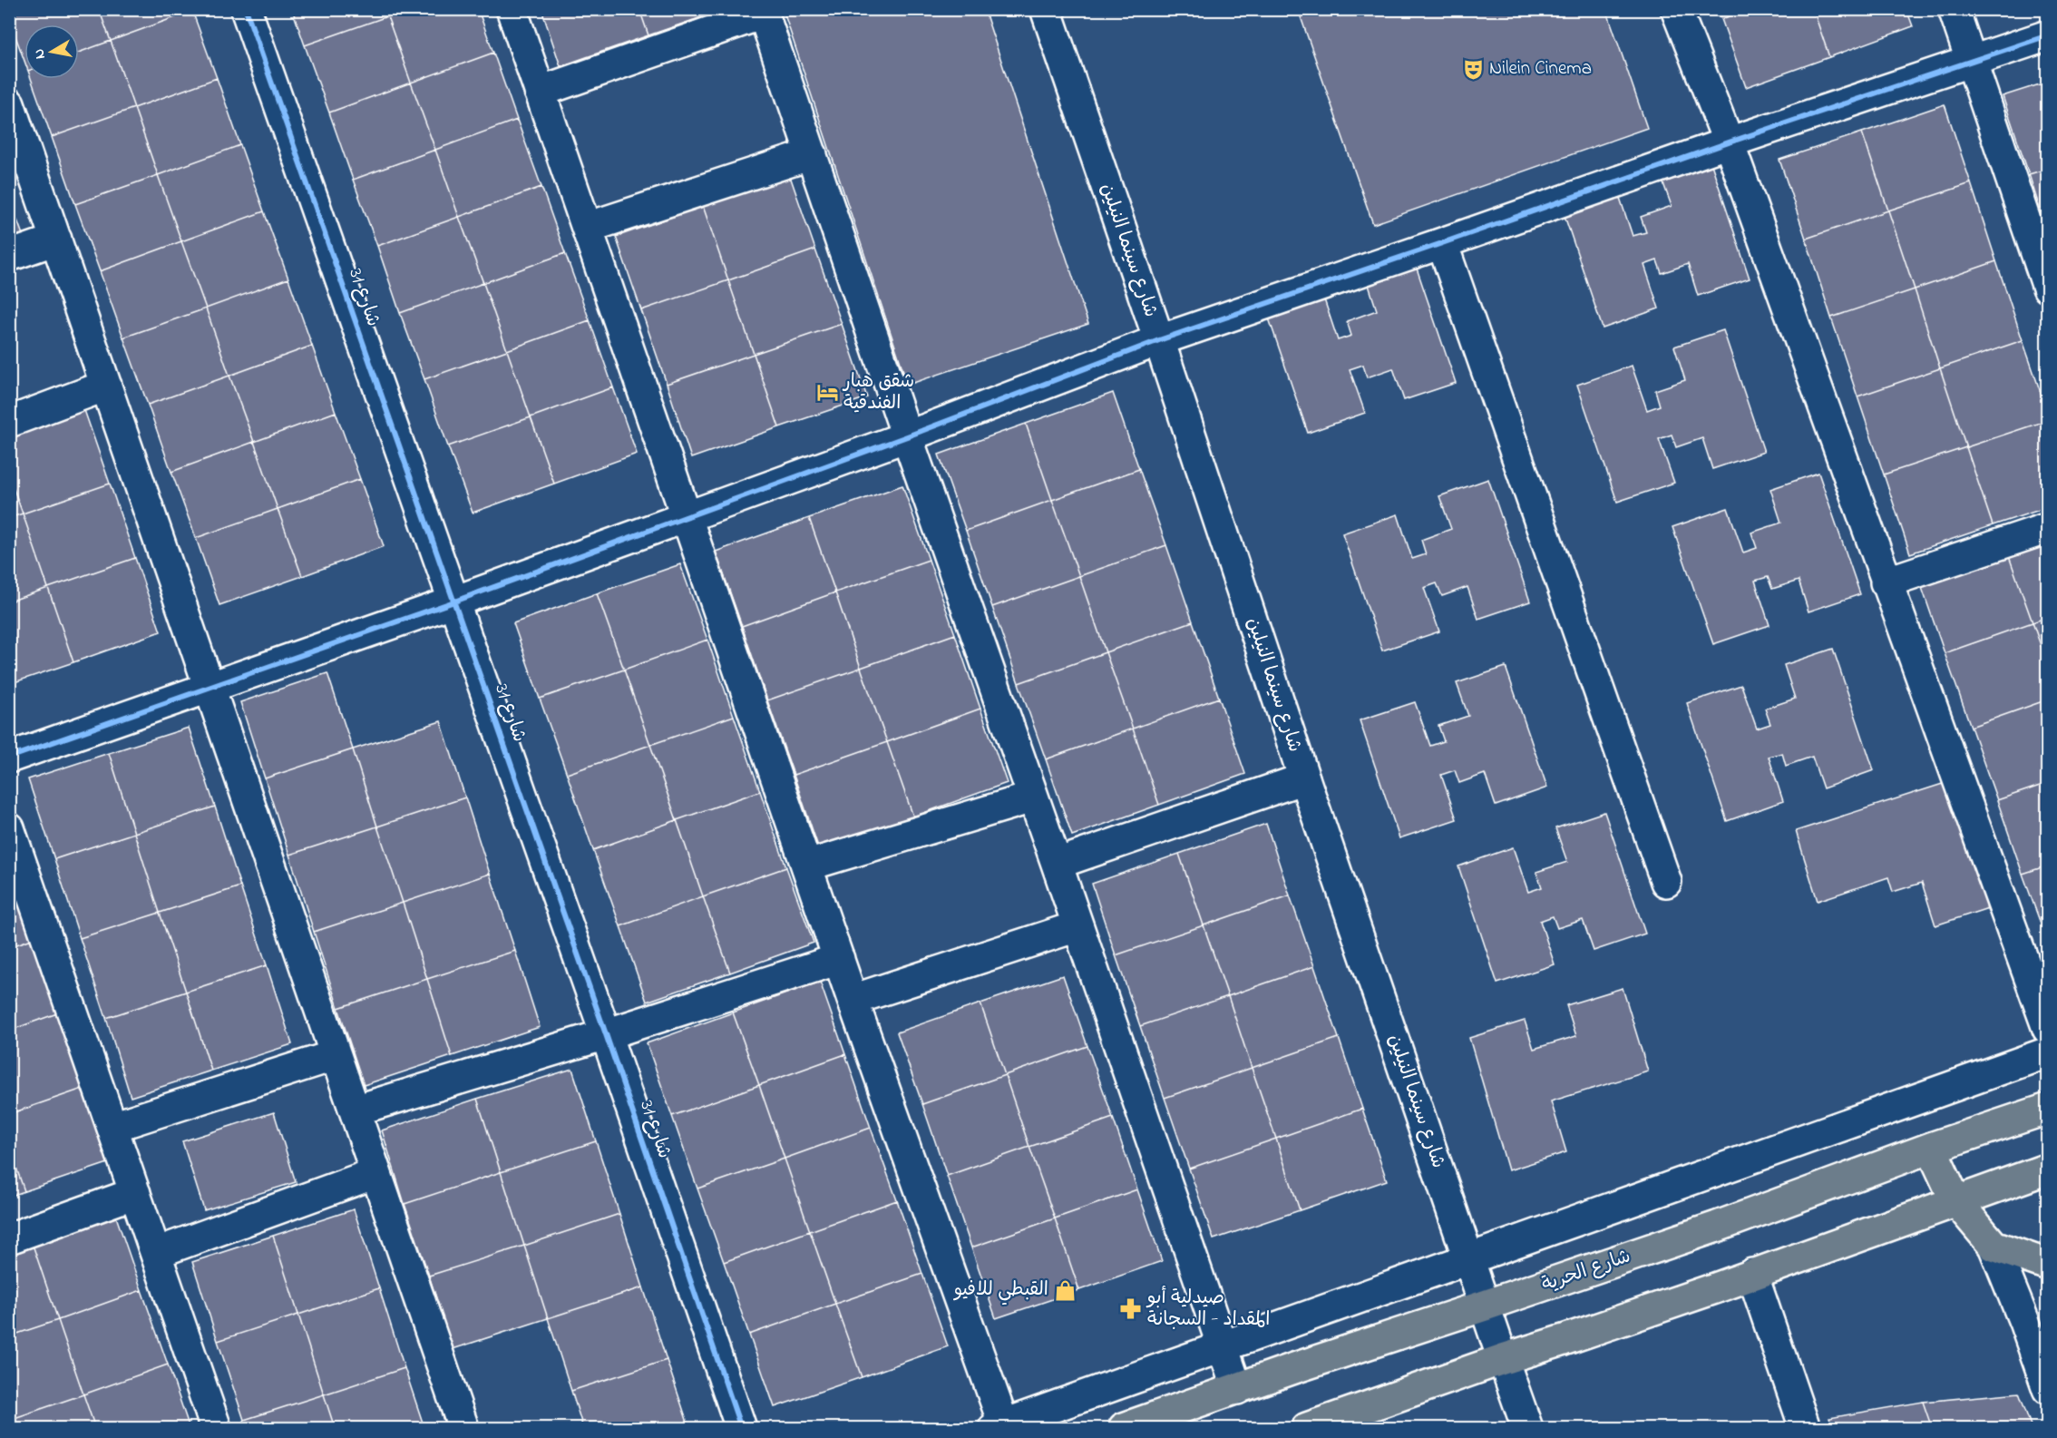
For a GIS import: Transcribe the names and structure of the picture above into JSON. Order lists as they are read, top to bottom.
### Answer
{
  "streets": {
    "main road": ["شارع الحرية"],
    "street": ["شارع سينما النيلين", "شارع 31"]
  },
  "crossings": [
    ["شارع سينما النيلين", "شارع الحرية"]
  ],
  "places": {
    "theatre": ["Nilein Cinema"],
    "hotel": ["شقق هبار الفندقية"],
    "shop": ["القبطي للافيو"],
    "pharmacy": ["صيدلية أبو المقداد - السجانة"]
  },
  "north": "left"
}
